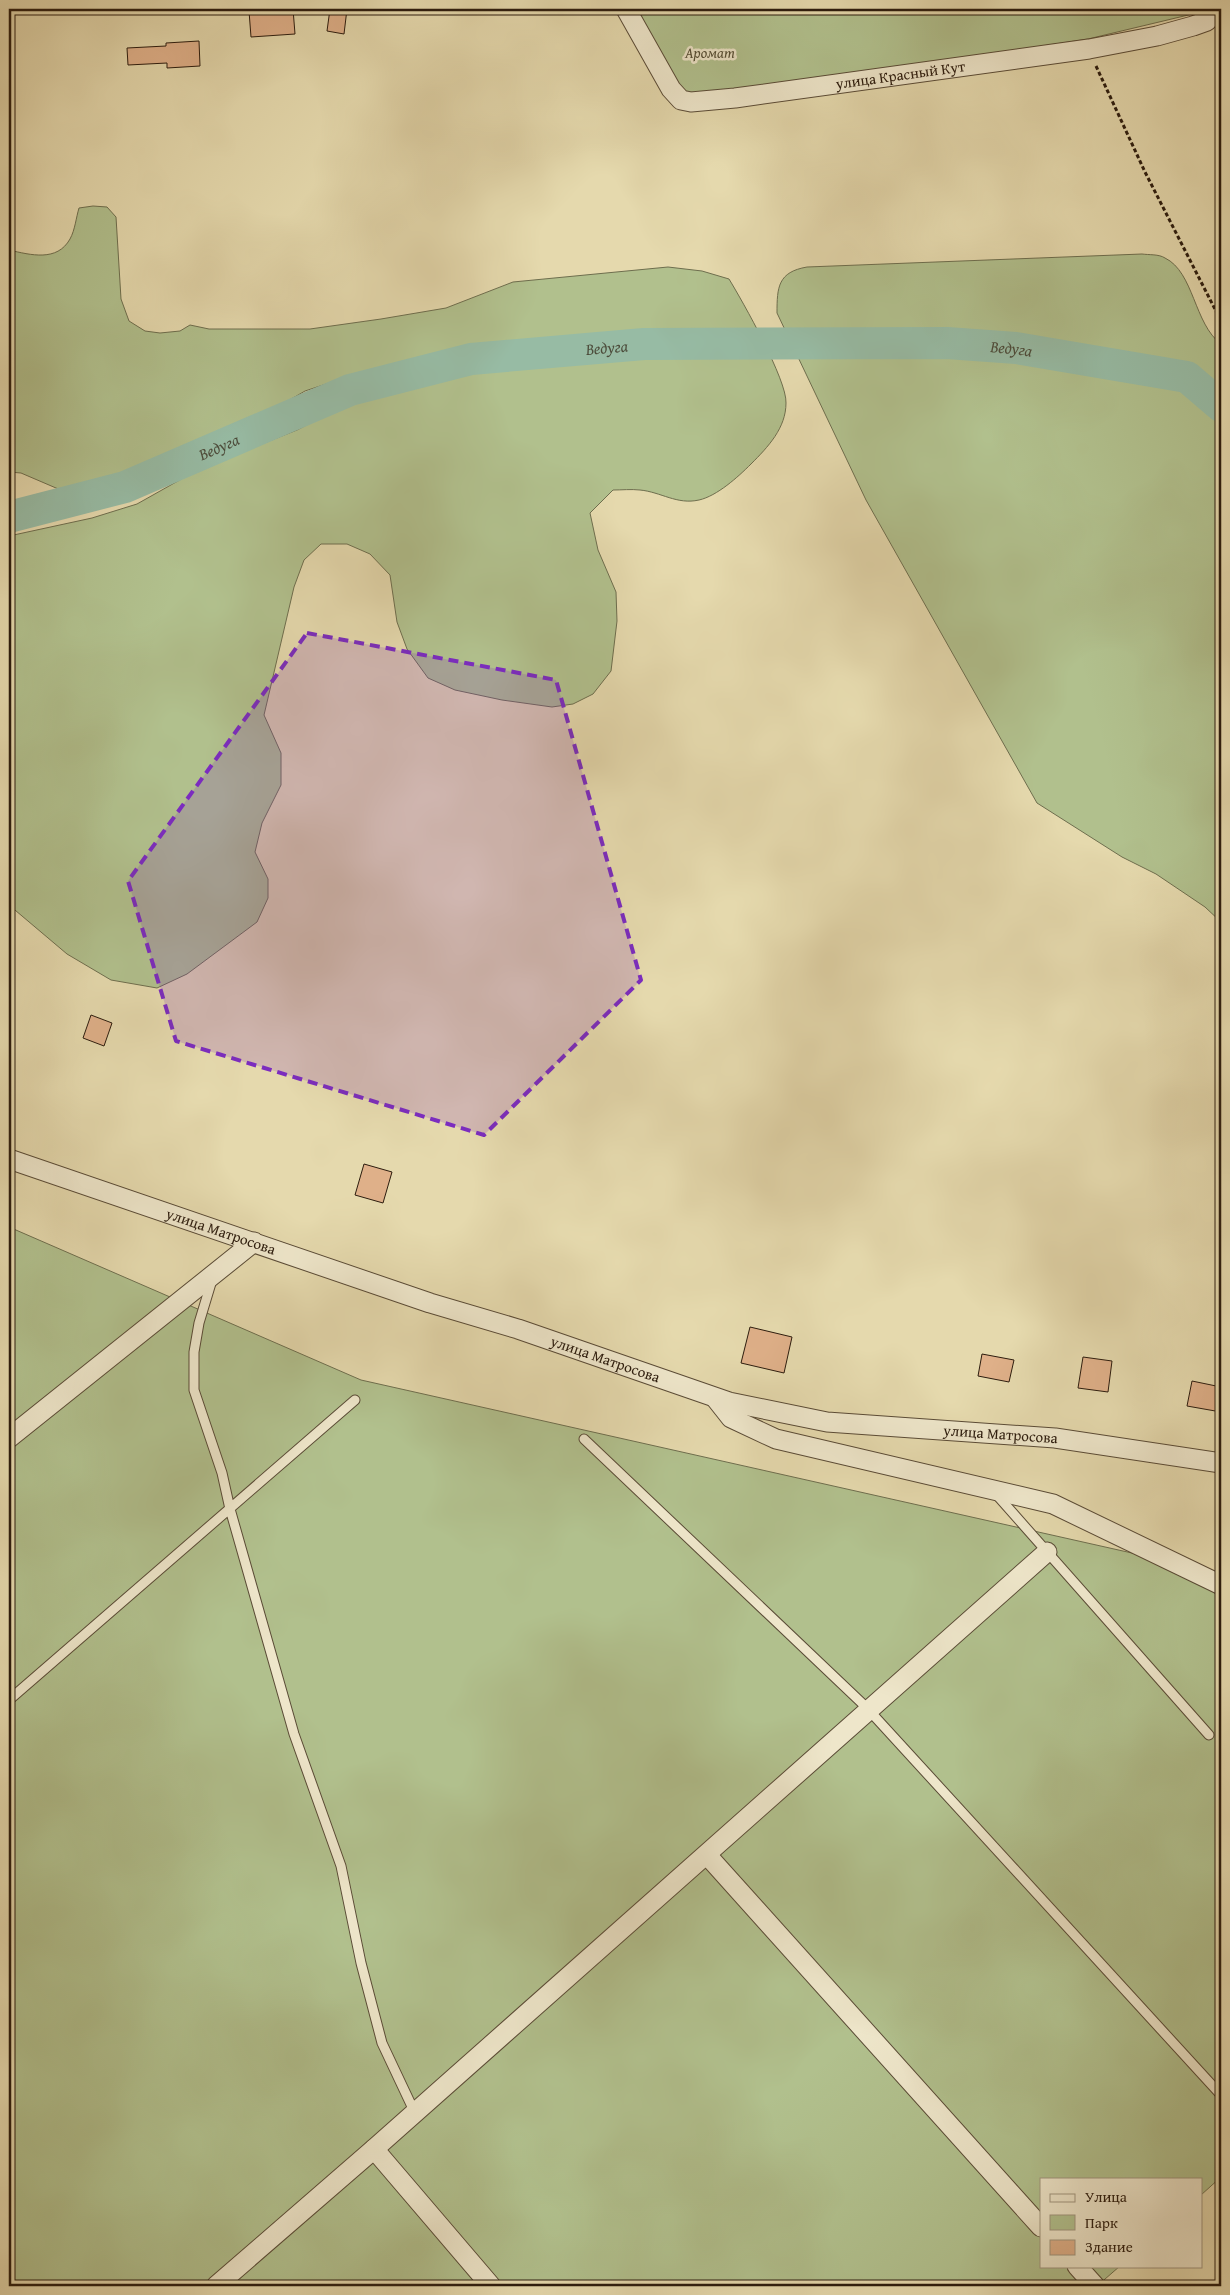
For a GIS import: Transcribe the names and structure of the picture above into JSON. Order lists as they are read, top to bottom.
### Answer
{
  "streets": {
    "street": ["улица Красный Кут", "улица Матросова"]
  },
  "water": ["Ведуга"],
  "parks": ["Аромат"],
  "legend": ["Улица", "Парк", "Здание"]
}
